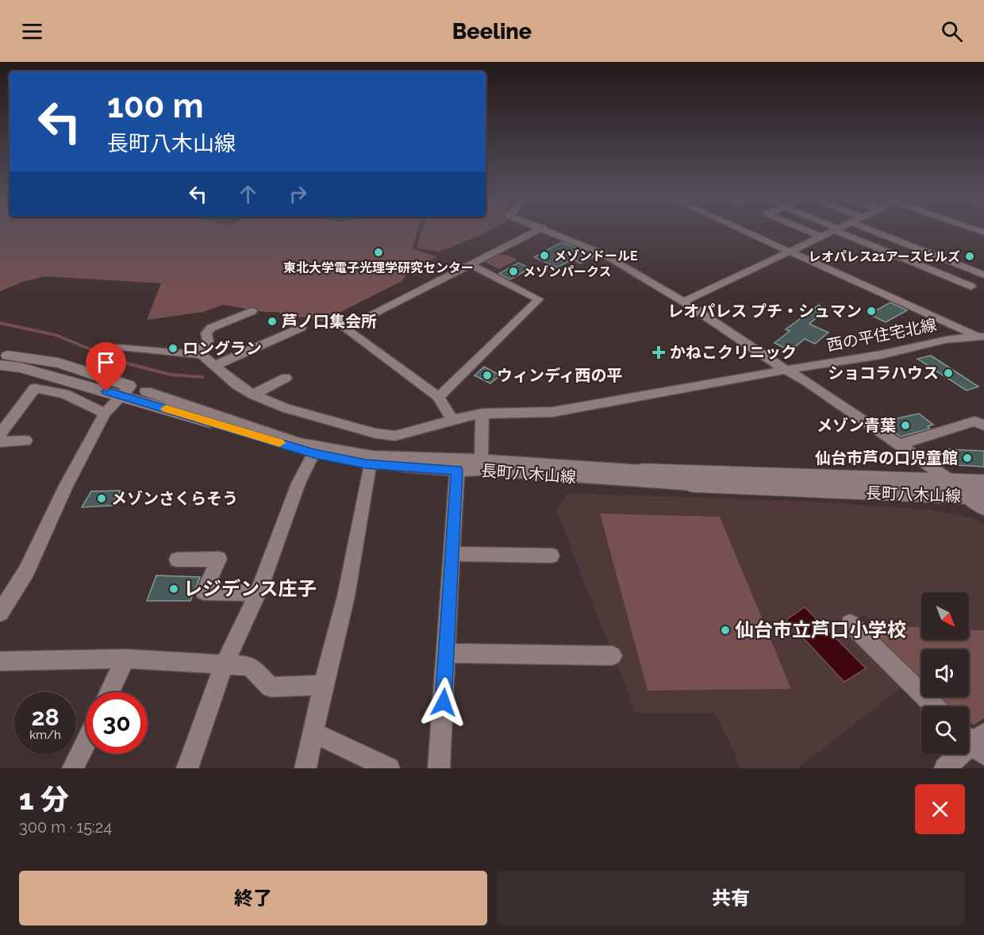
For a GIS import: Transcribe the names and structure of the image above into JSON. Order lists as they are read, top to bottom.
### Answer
{
  "streets": {
    "street": ["西の平住宅北線", "長町八木山線"]
  },
  "places": {
    "other": [
      "東北大学電子光理学研究センター",
      "メゾンドールE",
      "レオパレス21アースヒルズ",
      "メゾンパークス",
      "レオパレス プチ・シュマン",
      "芦ノ口集会所",
      "ロングラン",
      "ショコラハウス",
      "ウィンディ西の平",
      "メゾン青葉",
      "仙台市芦の口児童館",
      "メゾンさくらそう",
      "レジデンス庄子",
      "仙台市立芦口小学校"
    ],
    "health": ["かねこクリニック"]
  },
  "north": "bottom right",
  "page": {
    "header": "Beeline",
    "turn": ["100 m", "長町八木山線"],
    "speed": "28 km/h",
    "limit": "30",
    "heading": ["1 分", "300 m · 15:24"],
    "buttons": ["終了", "共有"]
  }
}
